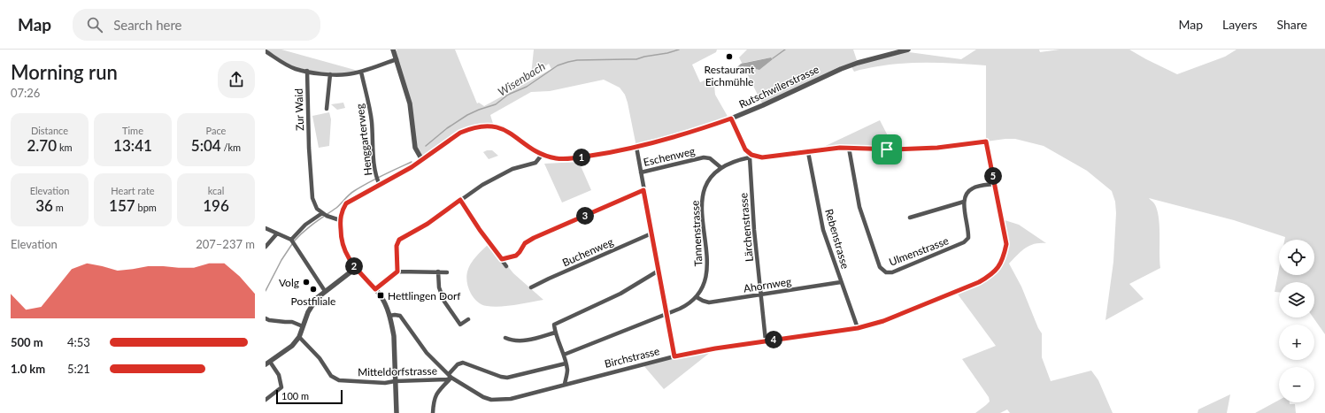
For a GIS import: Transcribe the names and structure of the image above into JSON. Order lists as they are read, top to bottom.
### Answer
{
  "streets": {
    "street": [
      "Rutschwilerstrasse",
      "Zur Waid",
      "Henggarterweg",
      "Eschenweg",
      "Lärchenstrasse",
      "Tannenstrasse",
      "Rebenstrasse",
      "Ulmenstrasse",
      "Buchenweg",
      "Ahornweg",
      "Birchstrasse",
      "Mitteldorfstrasse"
    ]
  },
  "crossings": [
    ["Rutschwilerstrasse", "Henggarterweg"],
    ["Eschenweg", "Tannenstrasse"],
    ["Lärchenstrasse", "Tannenstrasse"],
    ["Lärchenstrasse", "Ahornweg"],
    ["Lärchenstrasse", "Birchstrasse"],
    ["Tannenstrasse", "Ahornweg"],
    ["Rebenstrasse", "Ahornweg"],
    ["Rebenstrasse", "Birchstrasse"],
    ["Ulmenstrasse", "Birchstrasse"],
    ["Birchstrasse", "Mitteldorfstrasse"]
  ],
  "water": ["Wisenbach"],
  "places": {
    "other": ["Restaurant Eichmühle", "Volg", "Postfiliale"],
    "transit": ["Hettlingen Dorf"]
  },
  "scale_bar": "100 m",
  "page": {
    "header": "Map",
    "search": "Search here",
    "nav": ["Map", "Layers", "Share"],
    "heading": ["Morning run", "07:26"],
    "stats": [
      ["Distance", "2.70 km"],
      ["Time", "13:41"],
      ["Pace", "5:04 /km"],
      ["Elevation", "36 m"],
      ["Heart rate", "157 bpm"],
      ["kcal", "196"]
    ],
    "pins": [
      "1",
      "5",
      "3",
      "2",
      "4"
    ],
    "chart": ["Elevation", "207–237 m"],
    "map_buttons": ["+", "−"],
    "list": [
      {
        "name": "500 m",
        "note": "4:53"
      },
      {
        "name": "1.0 km",
        "note": "5:21"
      }
    ],
    "scale": "100 m"
  }
}
